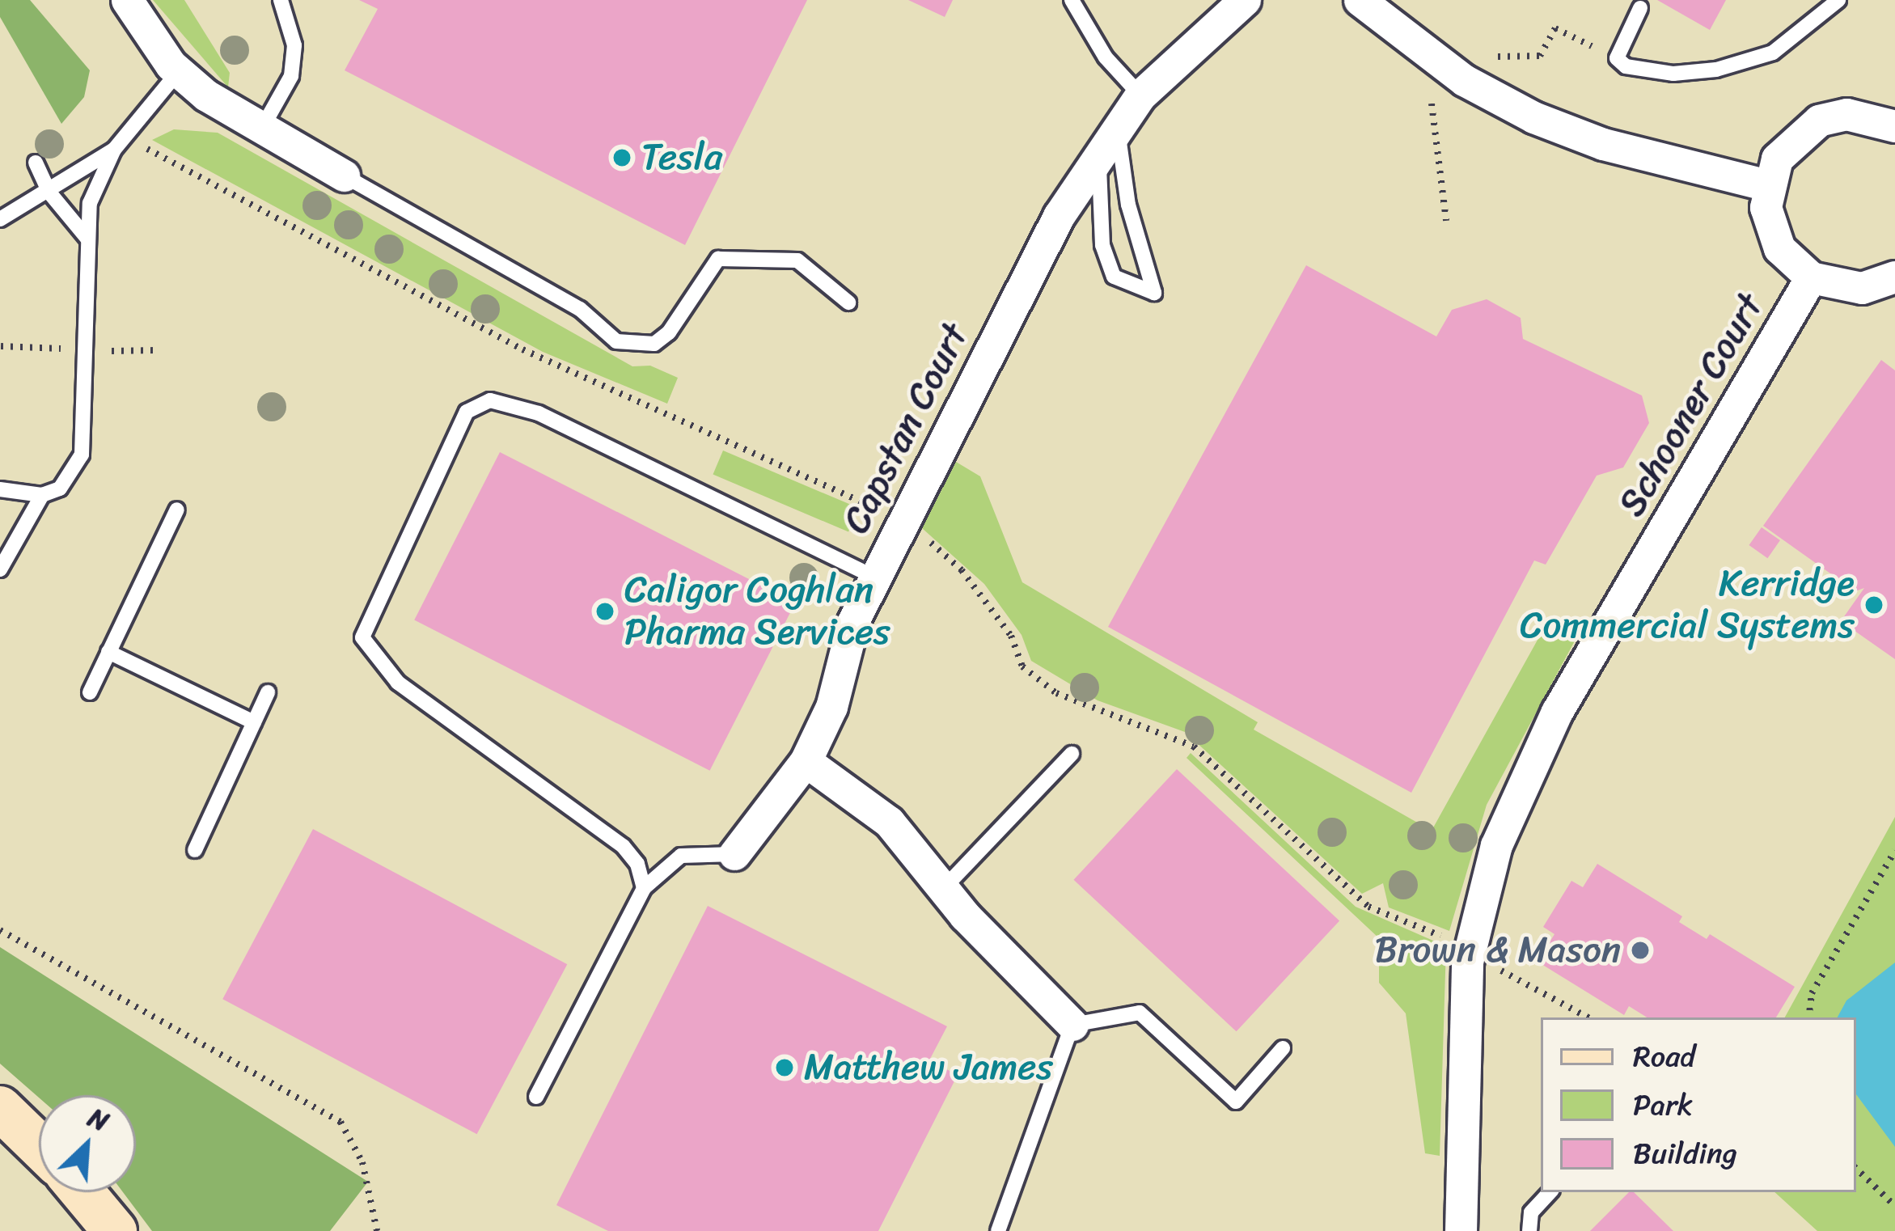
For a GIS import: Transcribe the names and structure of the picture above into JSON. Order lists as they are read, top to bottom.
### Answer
{
  "streets": {
    "street": ["Schooner Court", "Capstan Court"]
  },
  "places": [
    "Tesla",
    "Kerridge Commercial Systems",
    "Caligor Coghlan Pharma Services",
    "Brown & Mason",
    "Matthew James"
  ],
  "legend": ["Road", "Park", "Building"],
  "north": "top right"
}
